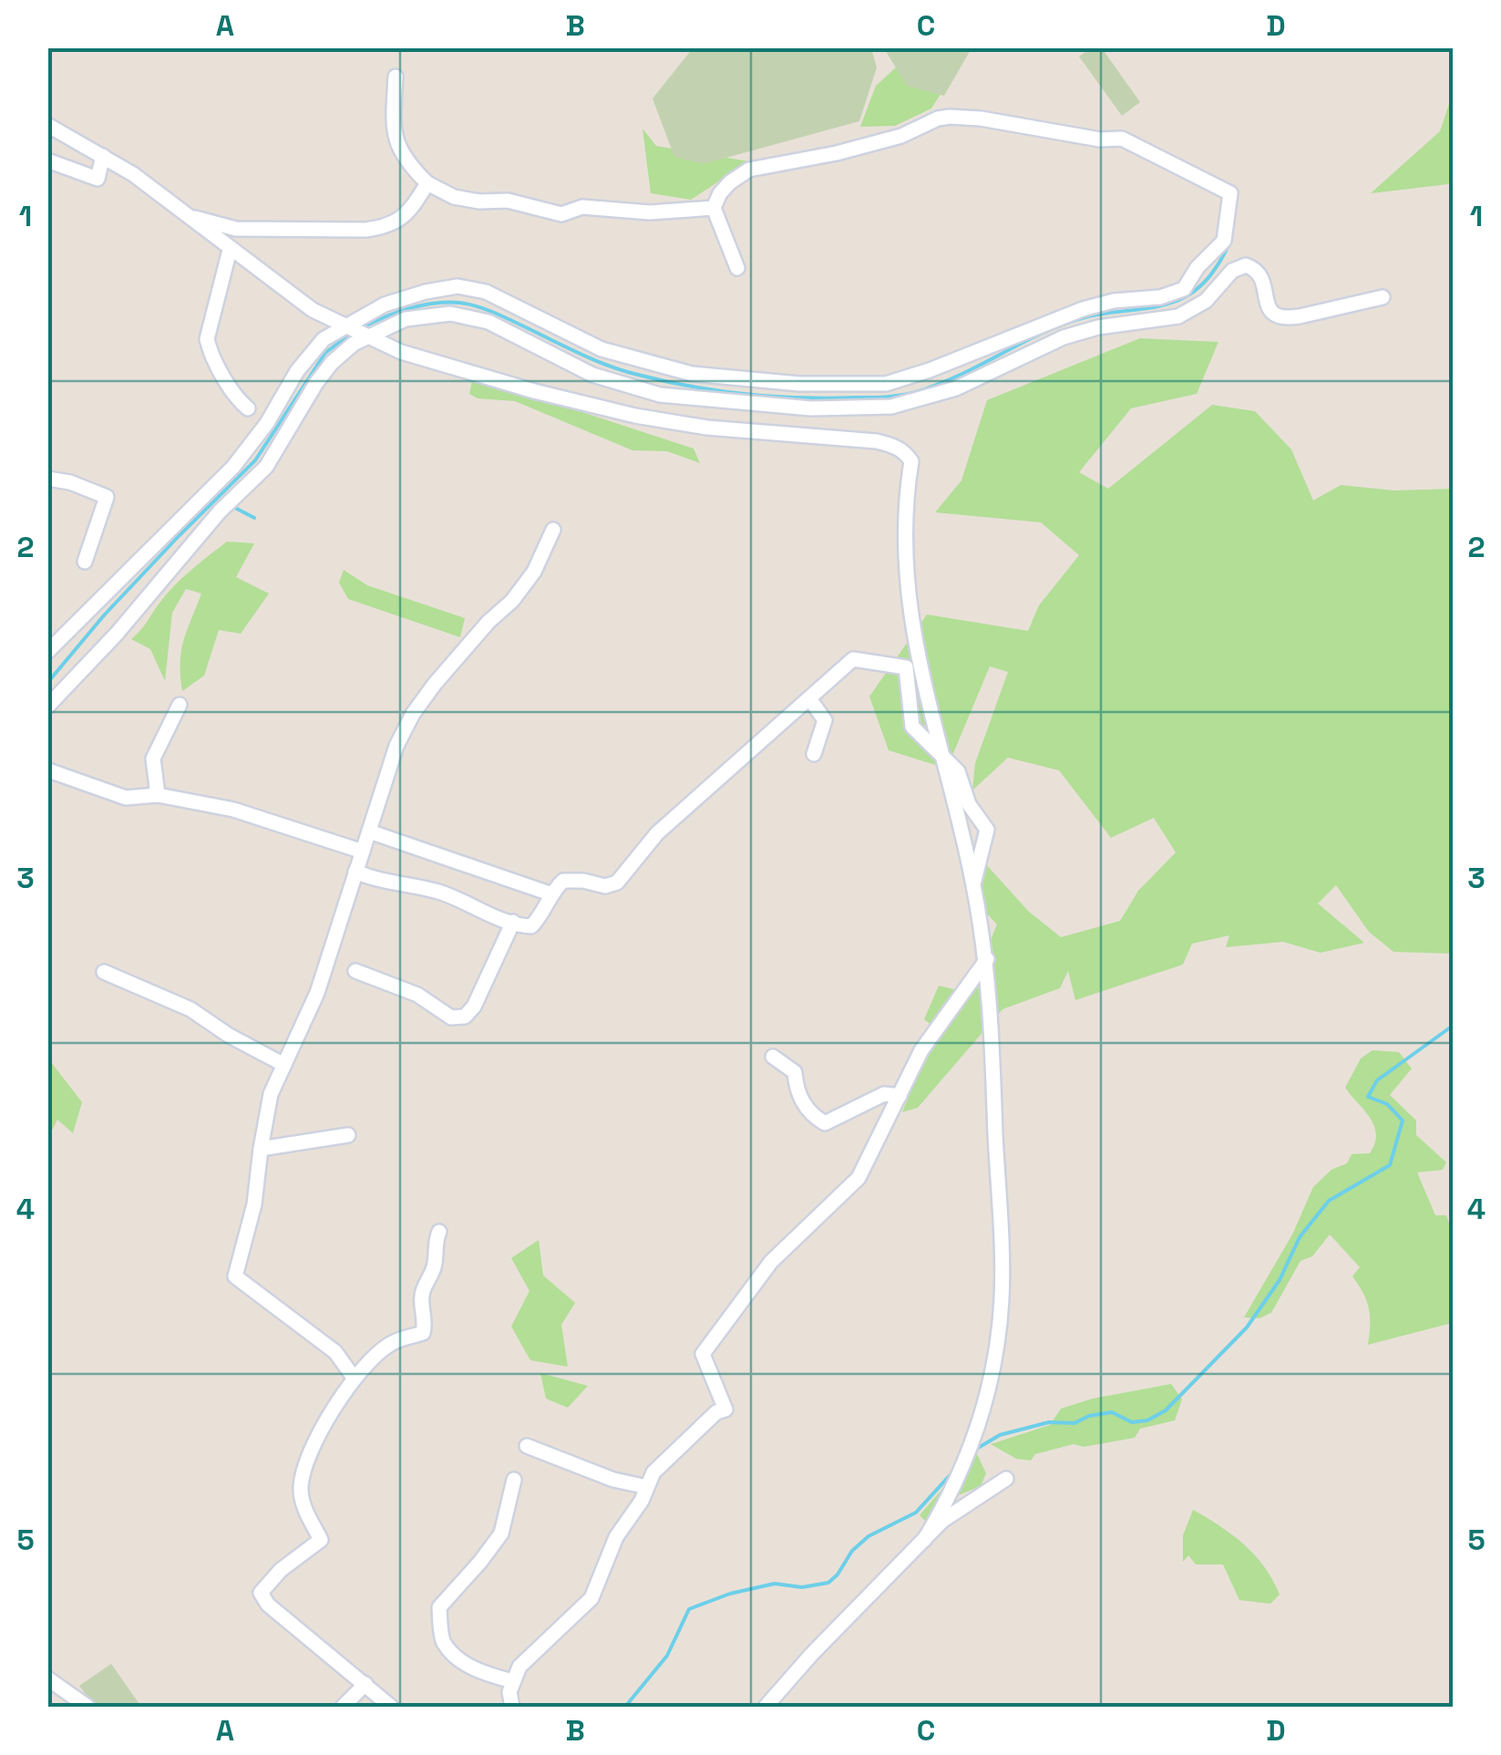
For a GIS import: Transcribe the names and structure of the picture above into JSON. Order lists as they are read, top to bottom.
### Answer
{
  "grid": {
    "columns": [
      "A",
      "B",
      "C",
      "D"
    ],
    "rows": [
      "1",
      "2",
      "3",
      "4",
      "5"
    ]
  }
}
